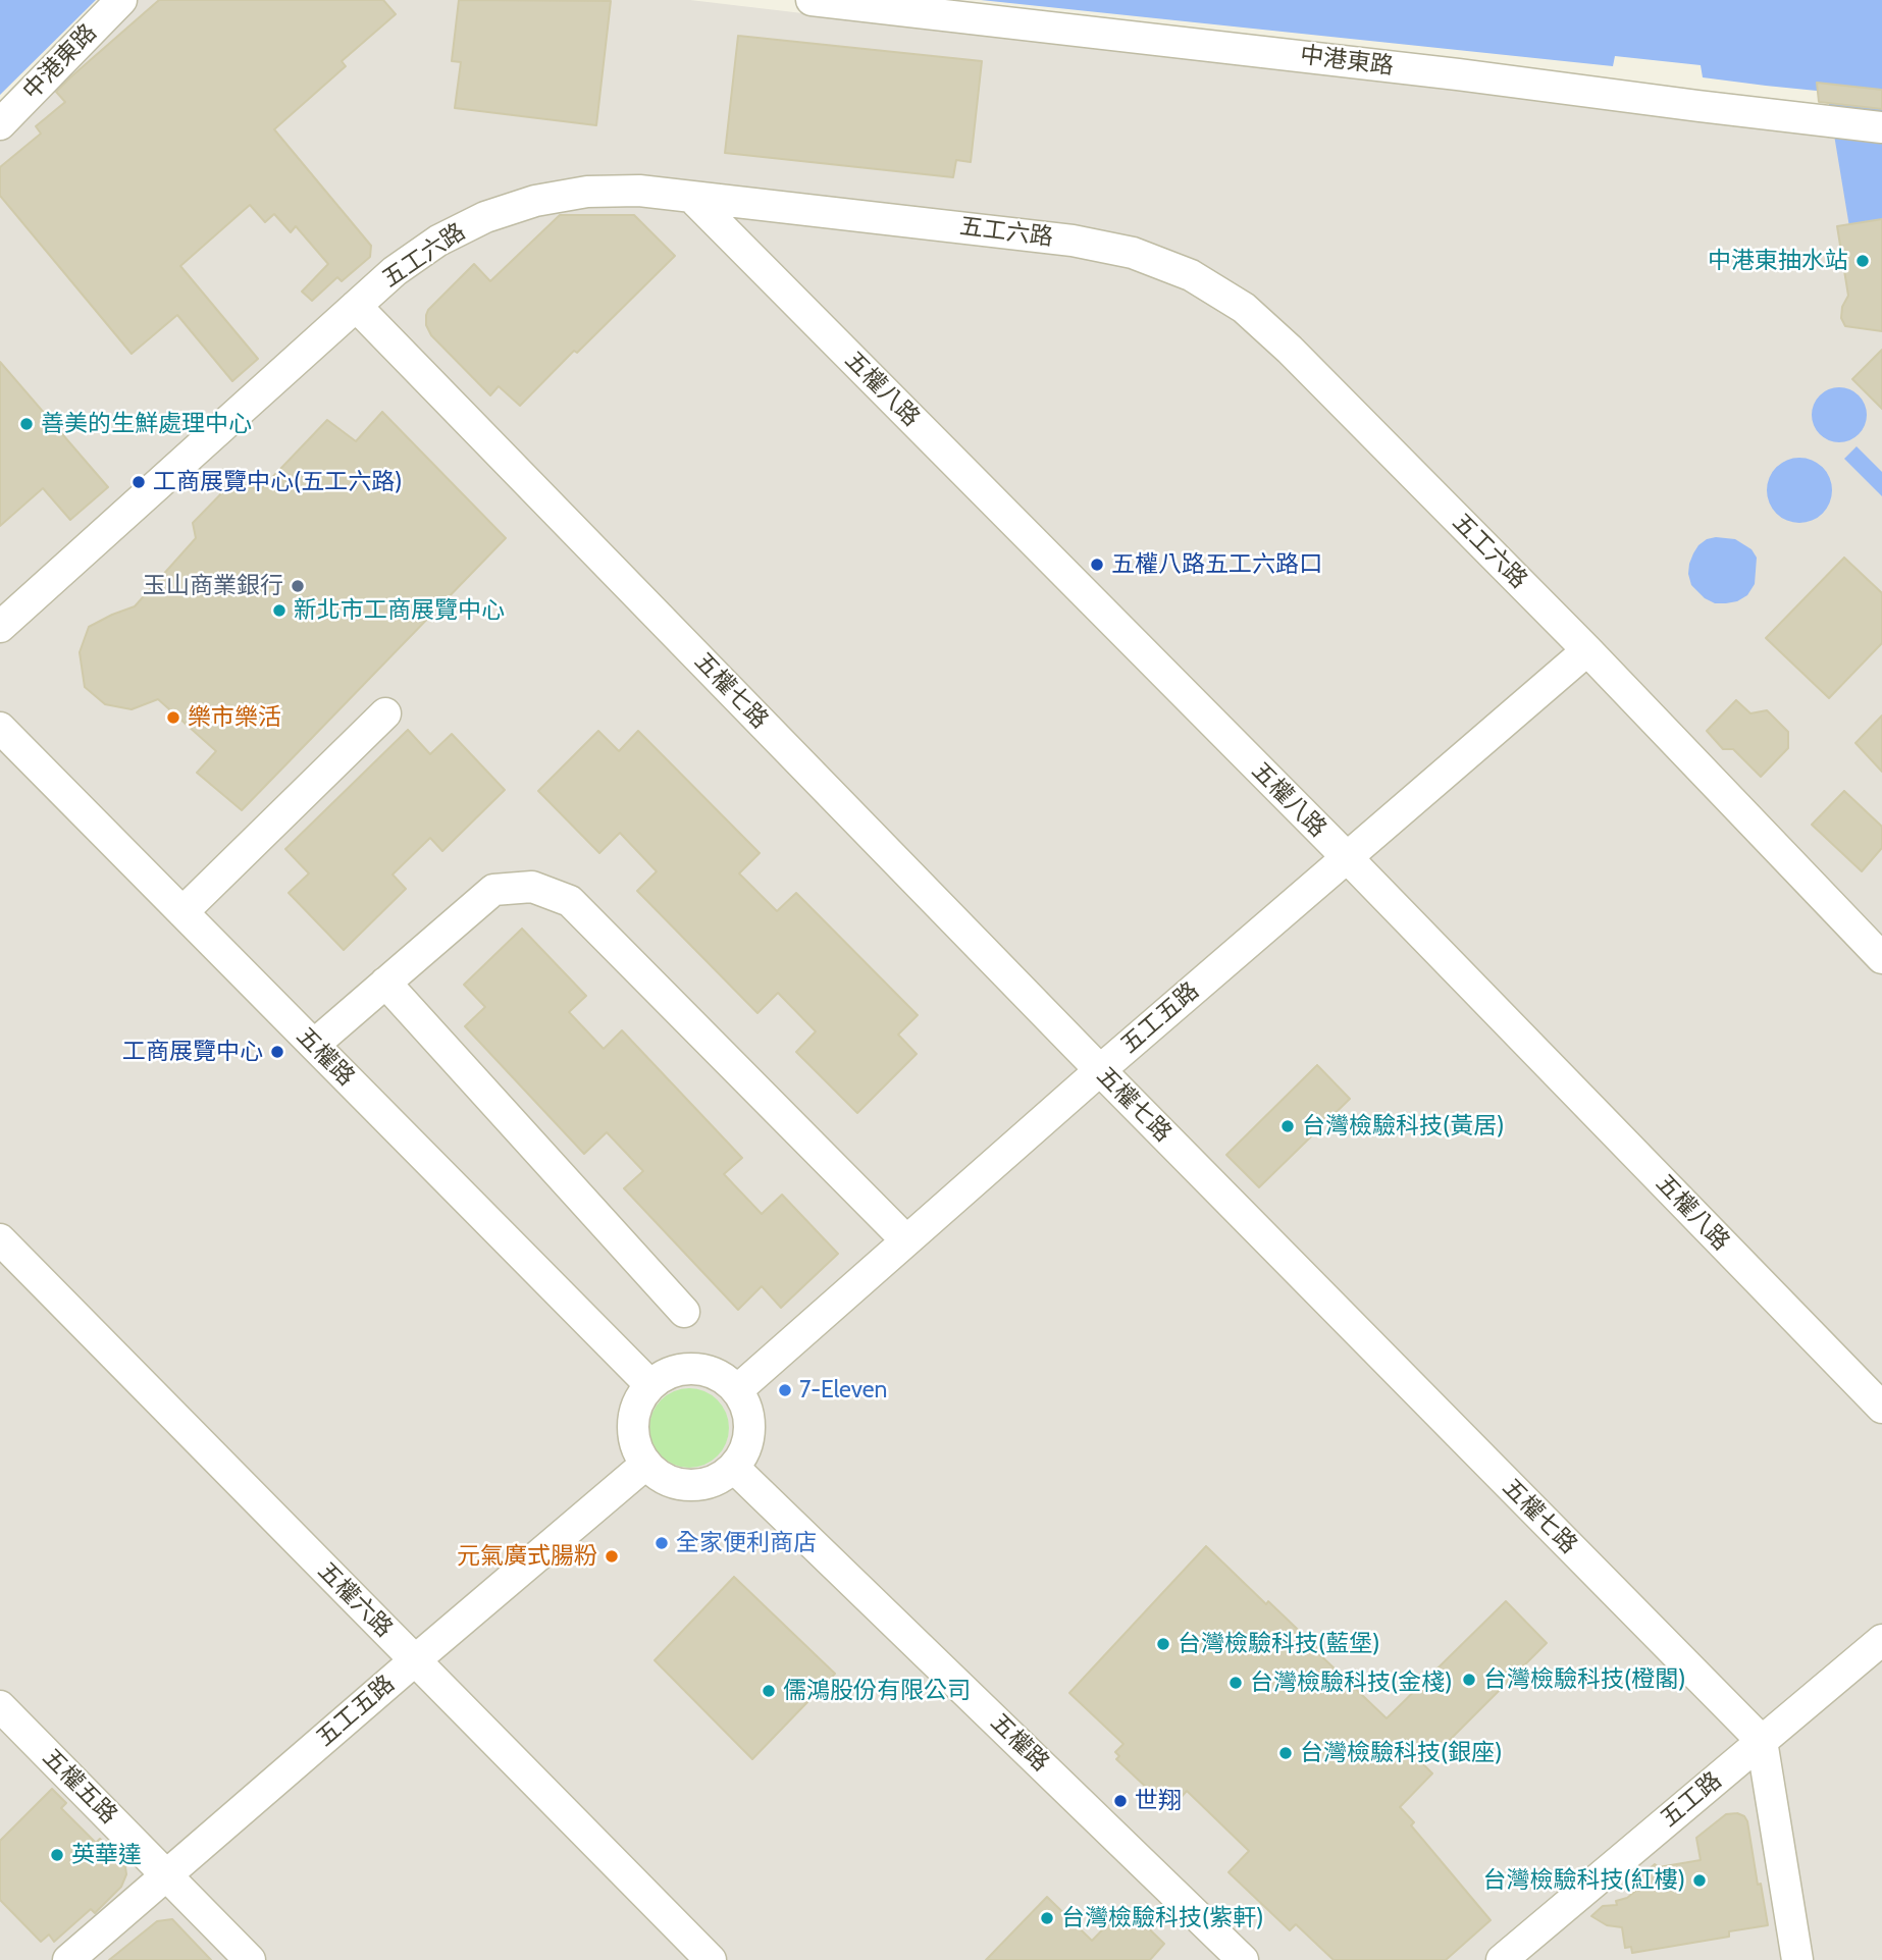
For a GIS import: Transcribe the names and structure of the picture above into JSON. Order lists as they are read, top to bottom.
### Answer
{
  "streets": {
    "street": [
      "中港東路",
      "五工六路",
      "五權八路",
      "五權七路",
      "五工五路",
      "五權路",
      "五權六路",
      "五權五路",
      "五工路"
    ]
  },
  "crossings": [
    ["五工六路", "五權八路"],
    ["五工六路", "五權七路"],
    ["五工六路", "五工五路"],
    ["五權八路", "五工五路"],
    ["五權七路", "五工五路"],
    ["五權七路", "五工路"],
    ["五工五路", "五權路"],
    ["五工五路", "五權六路"],
    ["五工五路", "五權五路"]
  ],
  "places": [
    "中港東抽水站",
    "善美的生鮮處理中心",
    "工商展覽中心(五工六路)",
    "五權八路五工六路口",
    "玉山商業銀行",
    "新北市工商展覽中心",
    "樂市樂活",
    "工商展覽中心",
    "台灣檢驗科技(黃居)",
    "7-Eleven",
    "全家便利商店",
    "元氣廣式腸粉",
    "台灣檢驗科技(藍堡)",
    "台灣檢驗科技(橙閣)",
    "台灣檢驗科技(金棧)",
    "儒鴻股份有限公司",
    "台灣檢驗科技(銀座)",
    "世翔",
    "英華達",
    "台灣檢驗科技(紅樓)",
    "台灣檢驗科技(紫軒)"
  ]
}
